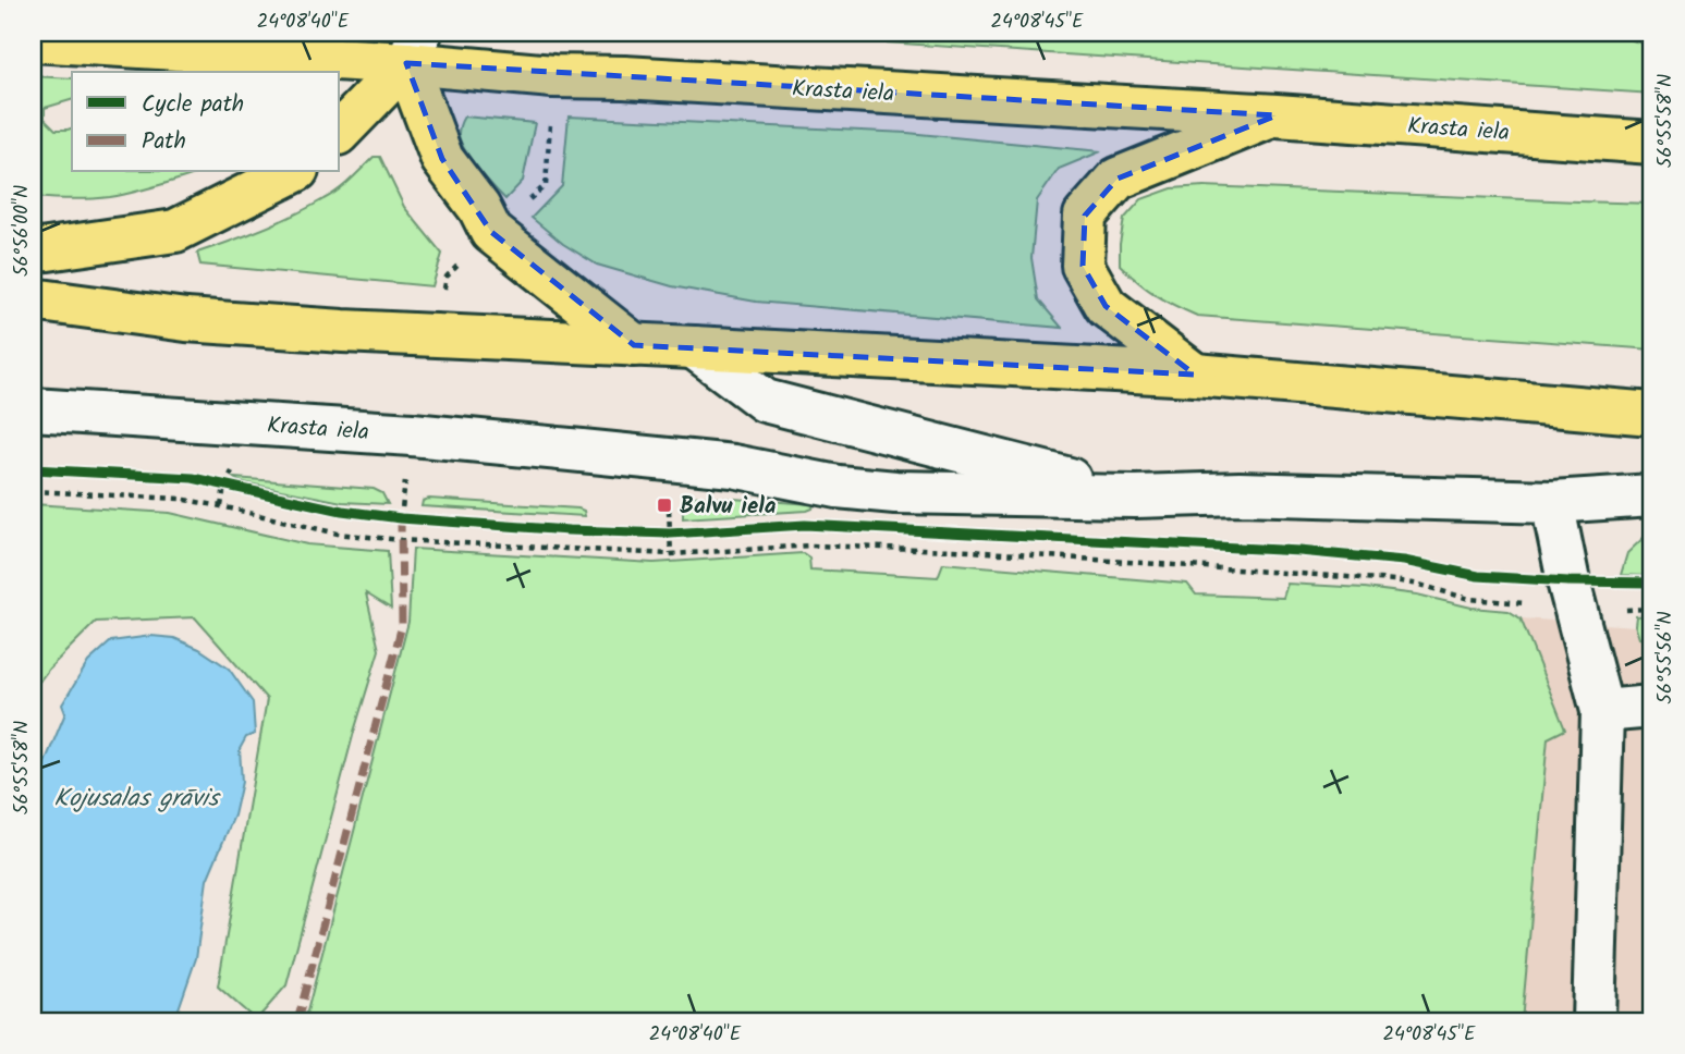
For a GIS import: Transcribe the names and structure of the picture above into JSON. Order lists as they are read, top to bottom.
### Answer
{
  "streets": {
    "highway": ["Krasta iela"]
  },
  "water": ["Kojusalas grāvis"],
  "places": {
    "transit": ["Balvu iela"]
  },
  "legend": ["Cycle path", "Path"],
  "coordinates": [
    "24°08'40\"E",
    "24°08'45\"E",
    "56°55'58\"N",
    "56°56'00\"N",
    "56°55'56\"N"
  ]
}
